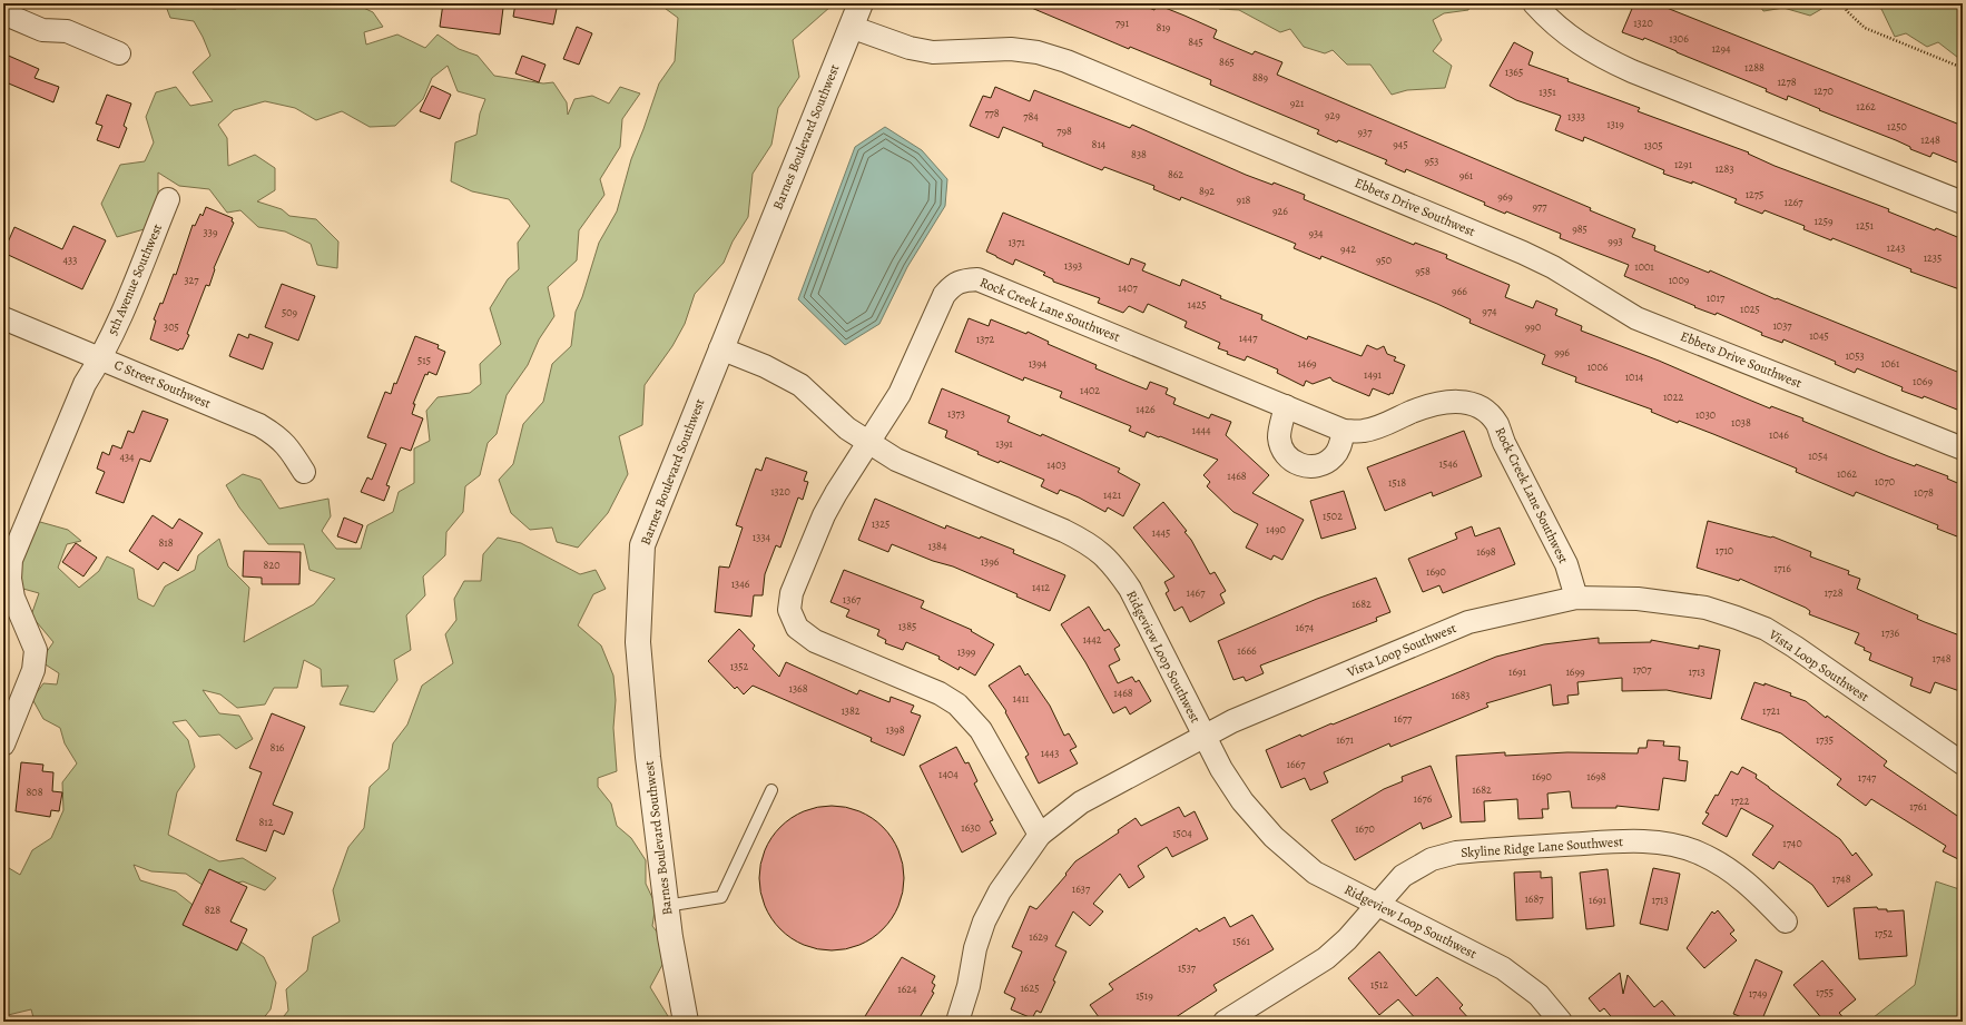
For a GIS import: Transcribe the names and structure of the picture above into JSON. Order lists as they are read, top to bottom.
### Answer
{
  "streets": {
    "street": [
      "Barnes Boulevard Southwest",
      "Ebbets Drive Southwest",
      "5th Avenue Southwest",
      "Rock Creek Lane Southwest",
      "C Street Southwest",
      "Vista Loop Southwest",
      "Ridgeview Loop Southwest",
      "Skyline Ridge Lane Southwest"
    ]
  },
  "crossings": [
    ["Barnes Boulevard Southwest", "Ebbets Drive Southwest"],
    ["Barnes Boulevard Southwest", "Ridgeview Loop Southwest"],
    ["5th Avenue Southwest", "C Street Southwest"],
    ["Rock Creek Lane Southwest", "Vista Loop Southwest"],
    ["Rock Creek Lane Southwest", "Ridgeview Loop Southwest"],
    ["Vista Loop Southwest", "Ridgeview Loop Southwest"],
    ["Ridgeview Loop Southwest", "Skyline Ridge Lane Southwest"]
  ],
  "house_numbers": [
    "791",
    "1320",
    "819",
    "1306",
    "845",
    "1294",
    "865",
    "1288",
    "1365",
    "889",
    "1278",
    "1270",
    "1351",
    "921",
    "1262",
    "778",
    "929",
    "784",
    "1333",
    "1319",
    "1250",
    "798",
    "937",
    "1248",
    "814",
    "945",
    "1305",
    "838",
    "953",
    "1291",
    "1283",
    "862",
    "961",
    "892",
    "1275",
    "969",
    "918",
    "1267",
    "977",
    "926",
    "1259",
    "1251",
    "985",
    "339",
    "934",
    "993",
    "1371",
    "1243",
    "942",
    "1235",
    "433",
    "950",
    "1393",
    "1001",
    "958",
    "327",
    "1009",
    "1407",
    "966",
    "1017",
    "1425",
    "1025",
    "974",
    "509",
    "1037",
    "305",
    "990",
    "1045",
    "1447",
    "1372",
    "996",
    "1053",
    "515",
    "1394",
    "1469",
    "1061",
    "1006",
    "1491",
    "1014",
    "1069",
    "1402",
    "1022",
    "1426",
    "1373",
    "1030",
    "1038",
    "1444",
    "1046",
    "1391",
    "1054",
    "434",
    "1546",
    "1403",
    "1062",
    "1468",
    "1070",
    "1518",
    "1320",
    "1078",
    "1421",
    "1502",
    "1325",
    "1490",
    "1445",
    "1334",
    "818",
    "1384",
    "1710",
    "1698",
    "1396",
    "820",
    "1716",
    "1690",
    "1346",
    "1412",
    "1467",
    "1728",
    "1367",
    "1682",
    "1385",
    "1674",
    "1736",
    "1442",
    "1666",
    "1399",
    "1748",
    "1352",
    "1707",
    "1691",
    "1699",
    "1713",
    "1368",
    "1468",
    "1683",
    "1411",
    "1382",
    "1721",
    "1677",
    "1398",
    "1671",
    "1735",
    "816",
    "1443",
    "1667",
    "1404",
    "1690",
    "1698",
    "1747",
    "1682",
    "808",
    "1676",
    "1722",
    "1761",
    "812",
    "1630",
    "1670",
    "1504",
    "1740",
    "1748",
    "1637",
    "1687",
    "1691",
    "1713",
    "828",
    "1752",
    "1629",
    "1561",
    "1537",
    "1512",
    "1625",
    "1624",
    "1755",
    "1749",
    "1519"
  ]
}
